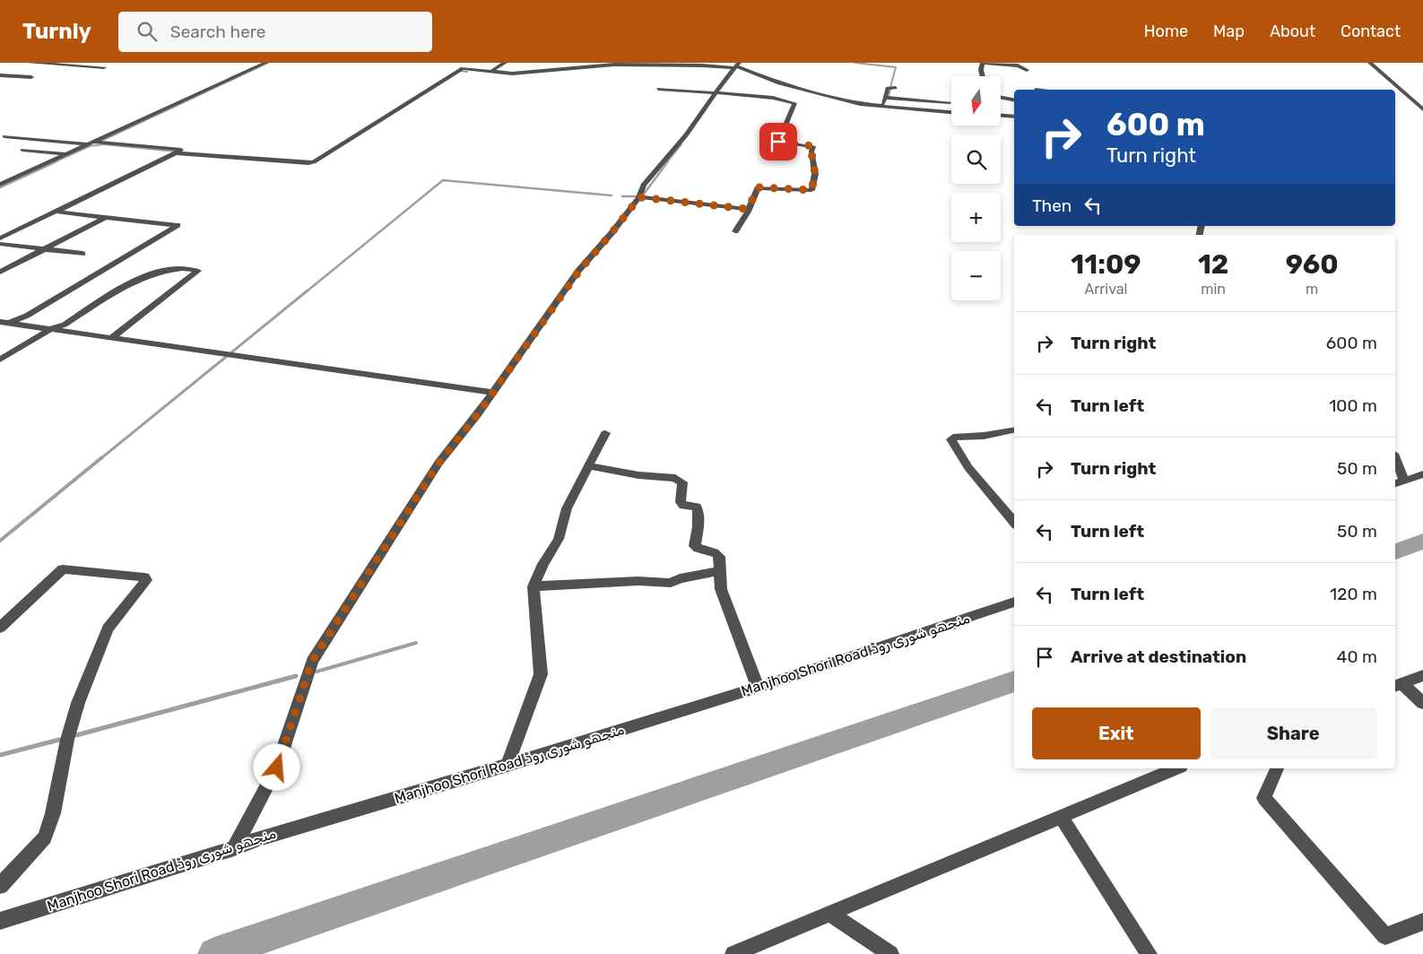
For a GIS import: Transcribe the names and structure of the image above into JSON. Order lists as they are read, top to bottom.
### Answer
{
  "streets": {
    "street": ["Manjhoo Shori Road منجھو شوری روڈ"]
  },
  "north": "bottom",
  "page": {
    "header": "Turnly",
    "search": "Search here",
    "nav": [
      "Home",
      "Map",
      "About",
      "Contact"
    ],
    "map_buttons": ["+", "−"],
    "turn": ["600 m", "Turn right"],
    "then": "Then",
    "eta": [
      "11:09",
      "Arrival",
      "12",
      "min",
      "960",
      "m"
    ],
    "list": [
      {
        "name": "Turn right",
        "value": "600 m"
      },
      {
        "name": "Turn left",
        "value": "100 m"
      },
      {
        "name": "Turn right",
        "value": "50 m"
      },
      {
        "name": "Turn left",
        "value": "50 m"
      },
      {
        "name": "Turn left",
        "value": "120 m"
      },
      {
        "name": "Arrive at destination",
        "value": "40 m"
      }
    ],
    "buttons": ["Exit", "Share"]
  }
}
